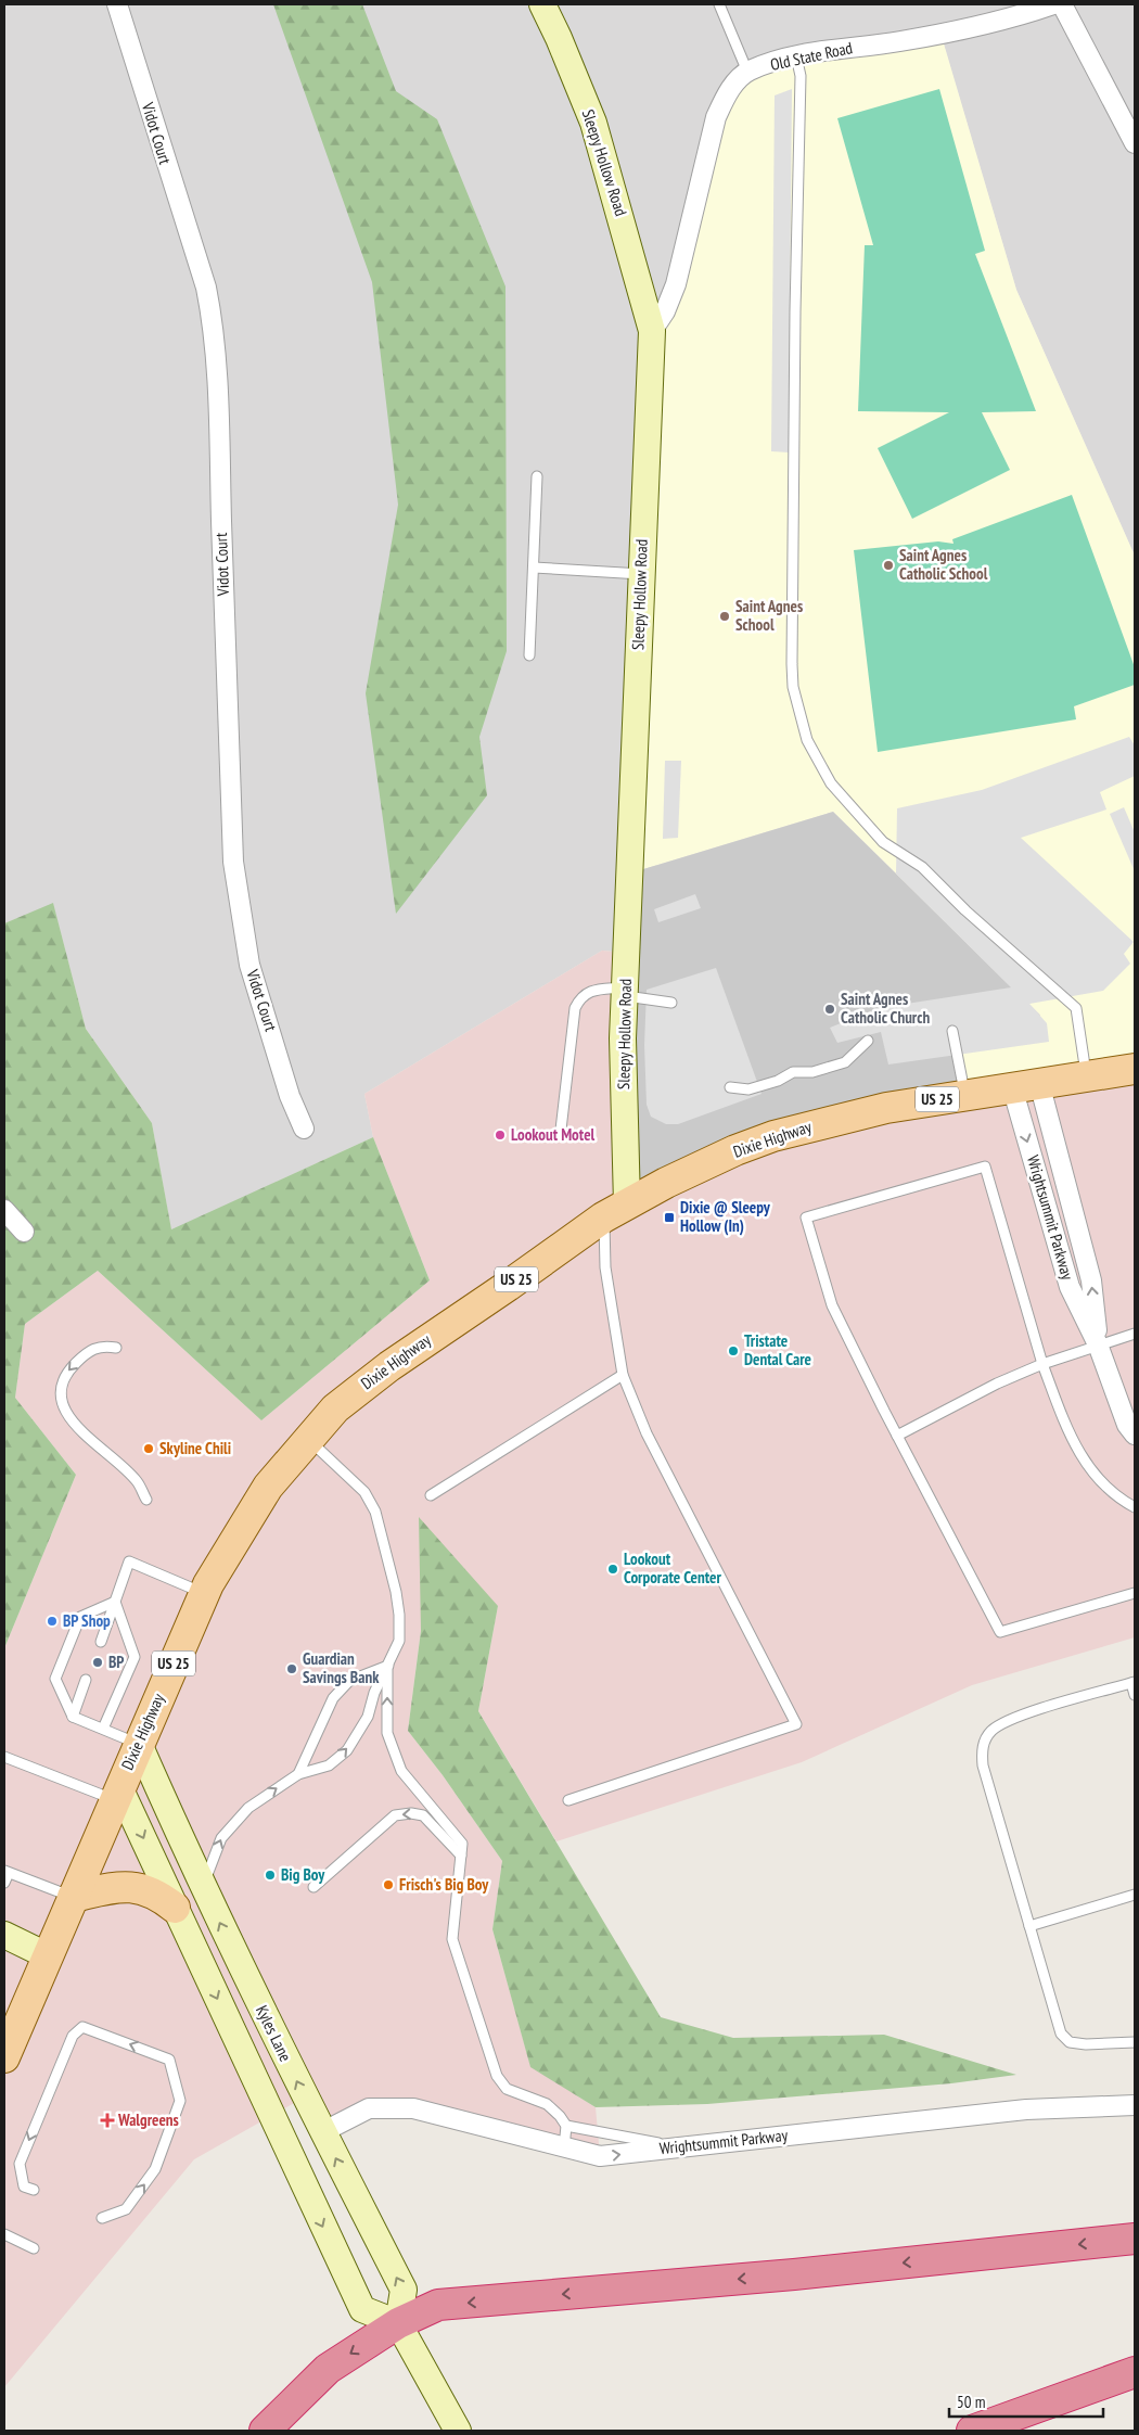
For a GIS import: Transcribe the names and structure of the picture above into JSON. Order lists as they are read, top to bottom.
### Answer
{
  "streets": {
    "main road": [
      "Sleepy Hollow Road",
      "US 25",
      "Dixie Highway",
      "Kyles Lane"
    ],
    "street": ["Old State Road", "Vidot Court", "Wrightsummit Parkway"]
  },
  "crossings": [
    ["Old State Road", "Sleepy Hollow Road"],
    ["Sleepy Hollow Road", "Dixie Highway"],
    ["Dixie Highway", "Wrightsummit Parkway"],
    ["Dixie Highway", "Kyles Lane"],
    ["Wrightsummit Parkway", "Kyles Lane"]
  ],
  "places": {
    "other": [
      "Saint Agnes Catholic School",
      "Saint Agnes School",
      "Saint Agnes Catholic Church",
      "Lookout Motel",
      "Tristate Dental Care",
      "Skyline Chili",
      "Lookout Corporate Center",
      "BP Shop",
      "BP",
      "Guardian Savings Bank",
      "Big Boy",
      "Frisch's Big Boy"
    ],
    "transit": ["Dixie @ Sleepy Hollow (In)"],
    "health": ["Walgreens"]
  },
  "scale_bar": "50 m"
}
